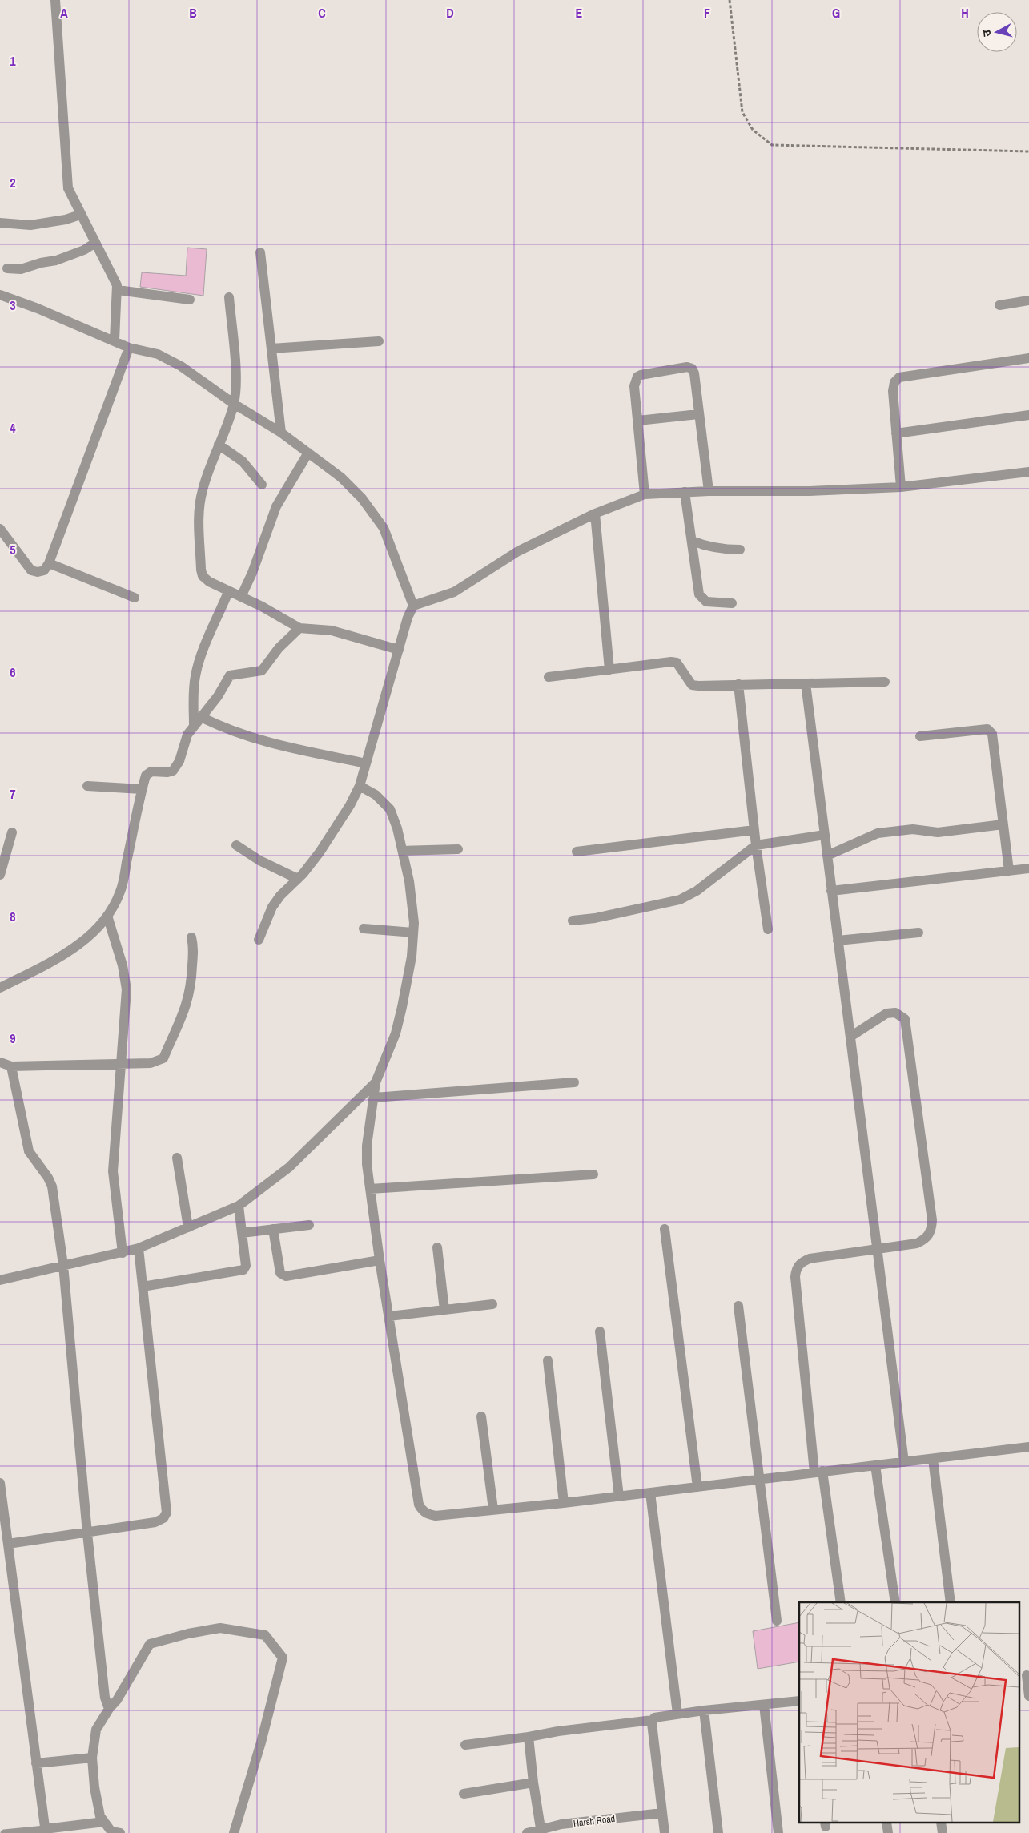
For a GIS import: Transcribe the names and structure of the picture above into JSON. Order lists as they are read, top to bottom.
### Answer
{
  "streets": {
    "street": ["Harsh Road"]
  },
  "north": "left",
  "grid": {
    "columns": [
      "A",
      "B",
      "C",
      "D",
      "E",
      "F",
      "G",
      "H"
    ],
    "rows": [
      "1",
      "2",
      "3",
      "4",
      "5",
      "6",
      "7",
      "8",
      "9"
    ]
  }
}
